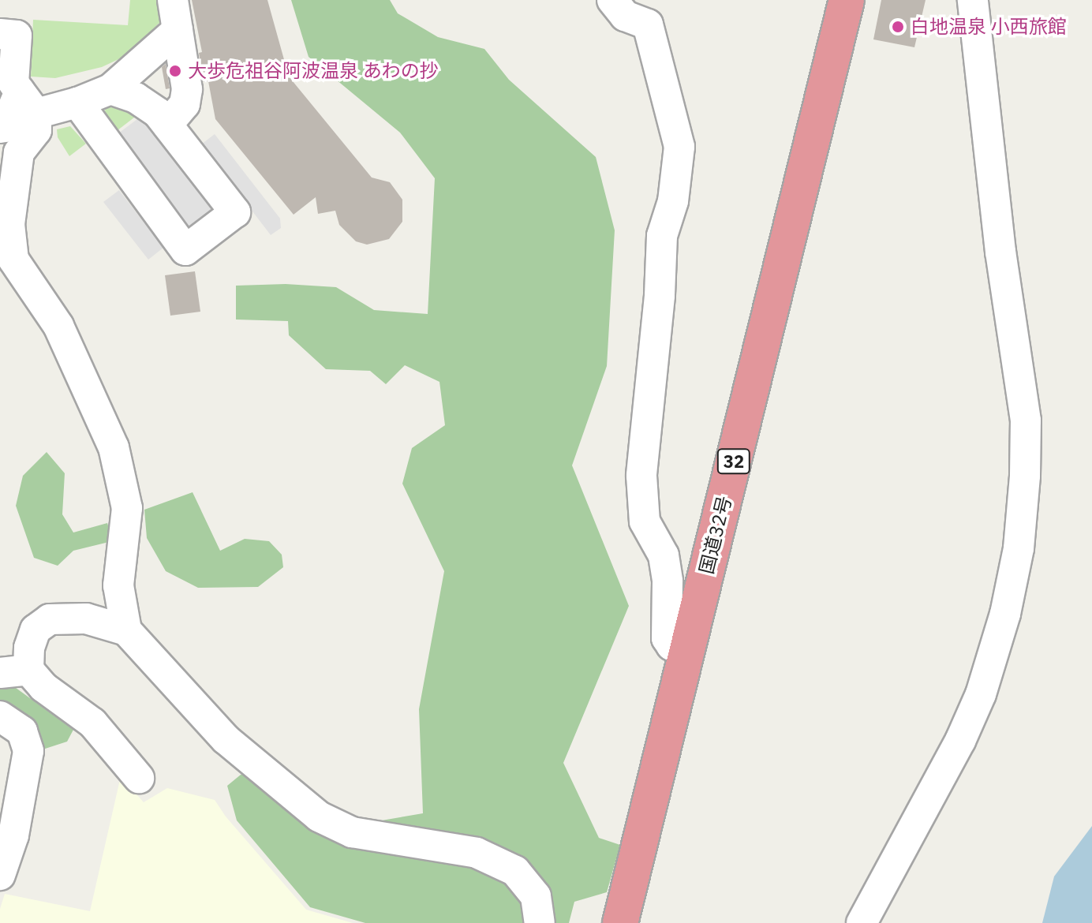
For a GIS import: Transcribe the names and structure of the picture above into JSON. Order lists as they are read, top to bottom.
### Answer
{
  "streets": {
    "highway": ["32", "国道32号"]
  },
  "places": ["白地温泉 小西旅館", "大歩危祖谷阿波温泉 あわの抄"]
}
